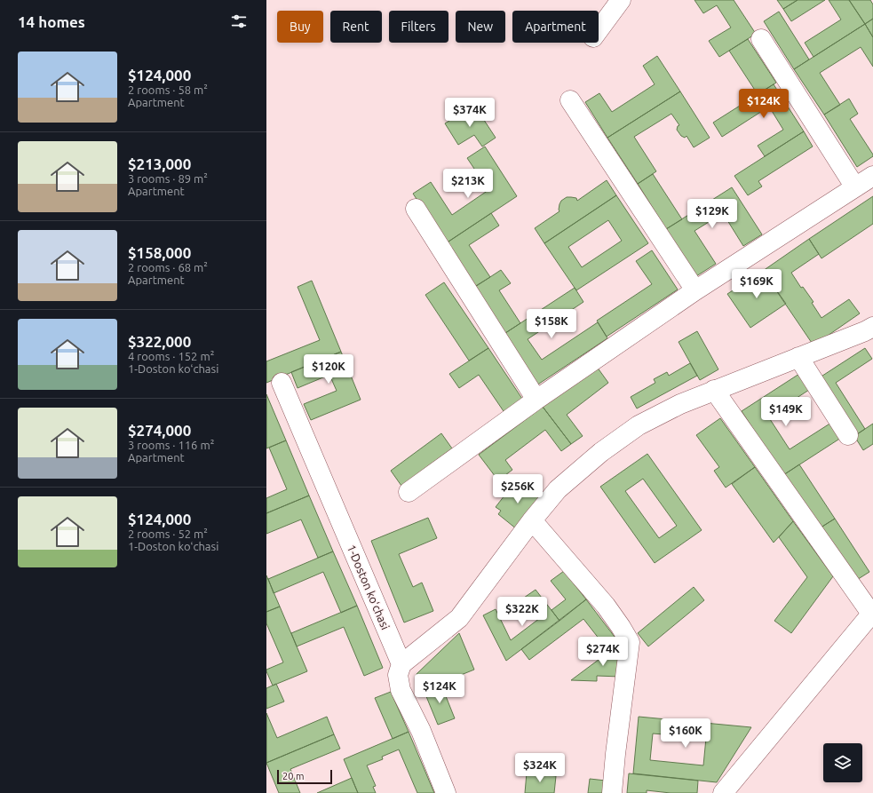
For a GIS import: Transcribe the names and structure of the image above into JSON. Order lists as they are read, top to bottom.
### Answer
{
  "streets": {
    "street": ["1-Doston koʻchasi"]
  },
  "scale_bar": "20 m",
  "page": {
    "heading": "14 homes",
    "chip": [
      "Buy",
      "Rent",
      "Filters",
      "New",
      "Apartment"
    ],
    "list": [
      {
        "name": "$124,000",
        "note": "2 rooms · 58 m² · Apartment"
      },
      {
        "name": "$213,000",
        "note": "3 rooms · 89 m² · Apartment"
      },
      {
        "name": "$158,000",
        "note": "2 rooms · 68 m² · Apartment"
      },
      {
        "name": "$322,000",
        "note": "4 rooms · 152 m² · 1-Doston koʻchasi"
      },
      {
        "name": "$274,000",
        "note": "3 rooms · 116 m² · Apartment"
      },
      {
        "name": "$124,000",
        "note": "2 rooms · 52 m² · 1-Doston koʻchasi"
      }
    ],
    "price": [
      "$124K",
      "$374K",
      "$213K",
      "$129K",
      "$169K",
      "$158K",
      "$120K",
      "$149K",
      "$256K",
      "$322K",
      "$274K",
      "$124K",
      "$160K",
      "$324K"
    ],
    "scale": "20 m"
  }
}
